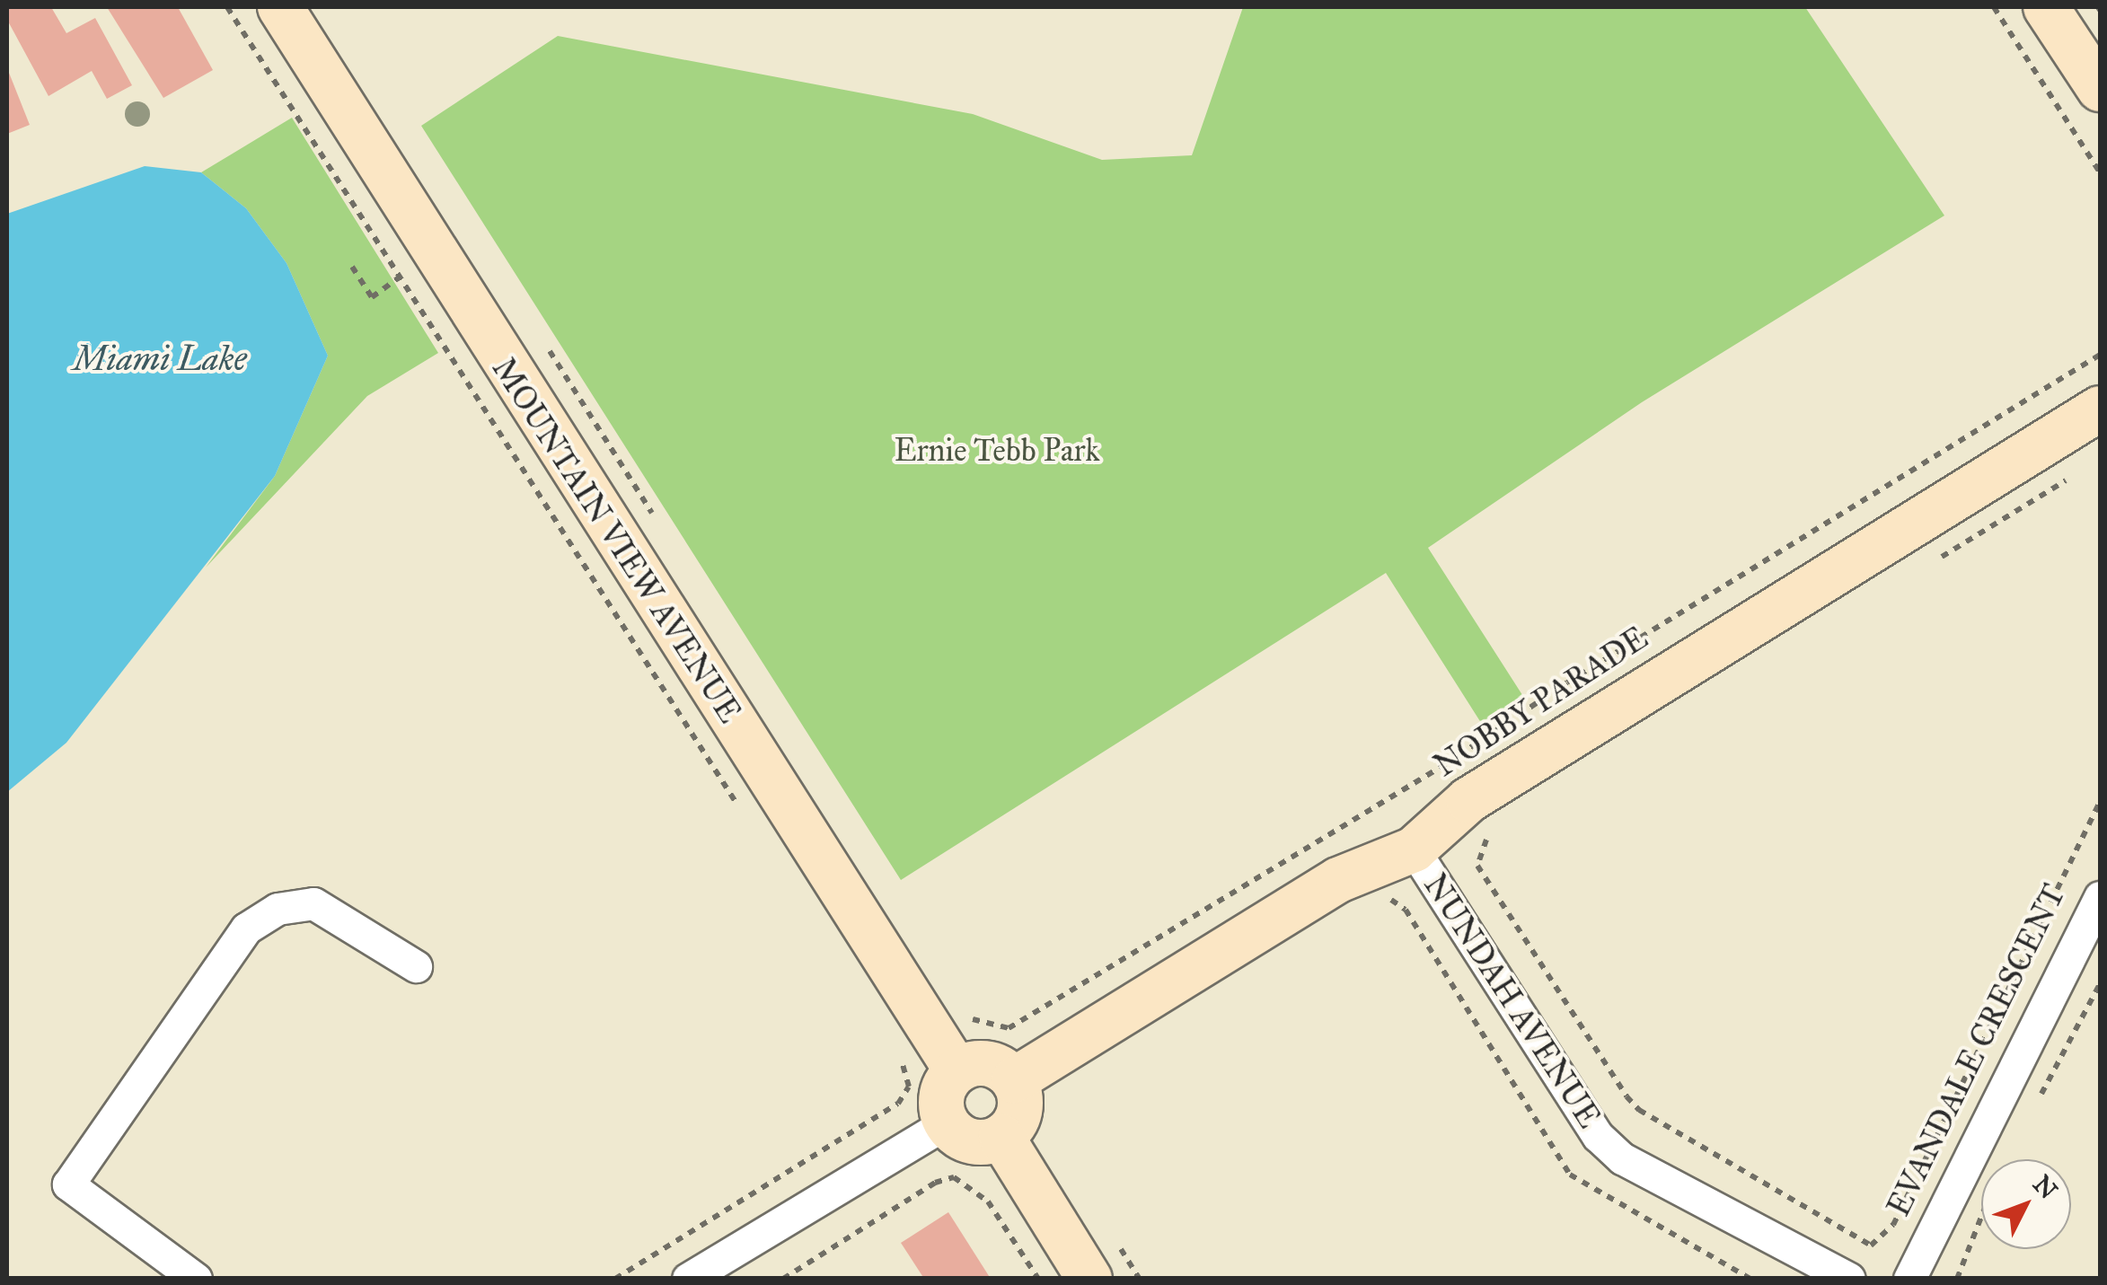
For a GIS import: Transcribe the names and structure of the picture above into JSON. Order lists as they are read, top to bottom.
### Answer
{
  "streets": {
    "street": [
      "MOUNTAIN VIEW AVENUE",
      "NOBBY PARADE",
      "NUNDAH AVENUE",
      "EVANDALE CRESCENT"
    ]
  },
  "crossings": [
    ["MOUNTAIN VIEW AVENUE", "NOBBY PARADE"],
    ["NOBBY PARADE", "NUNDAH AVENUE"],
    ["NUNDAH AVENUE", "EVANDALE CRESCENT"]
  ],
  "water": ["Miami Lake"],
  "parks": ["Ernie Tebb Park"],
  "north": "top right"
}
